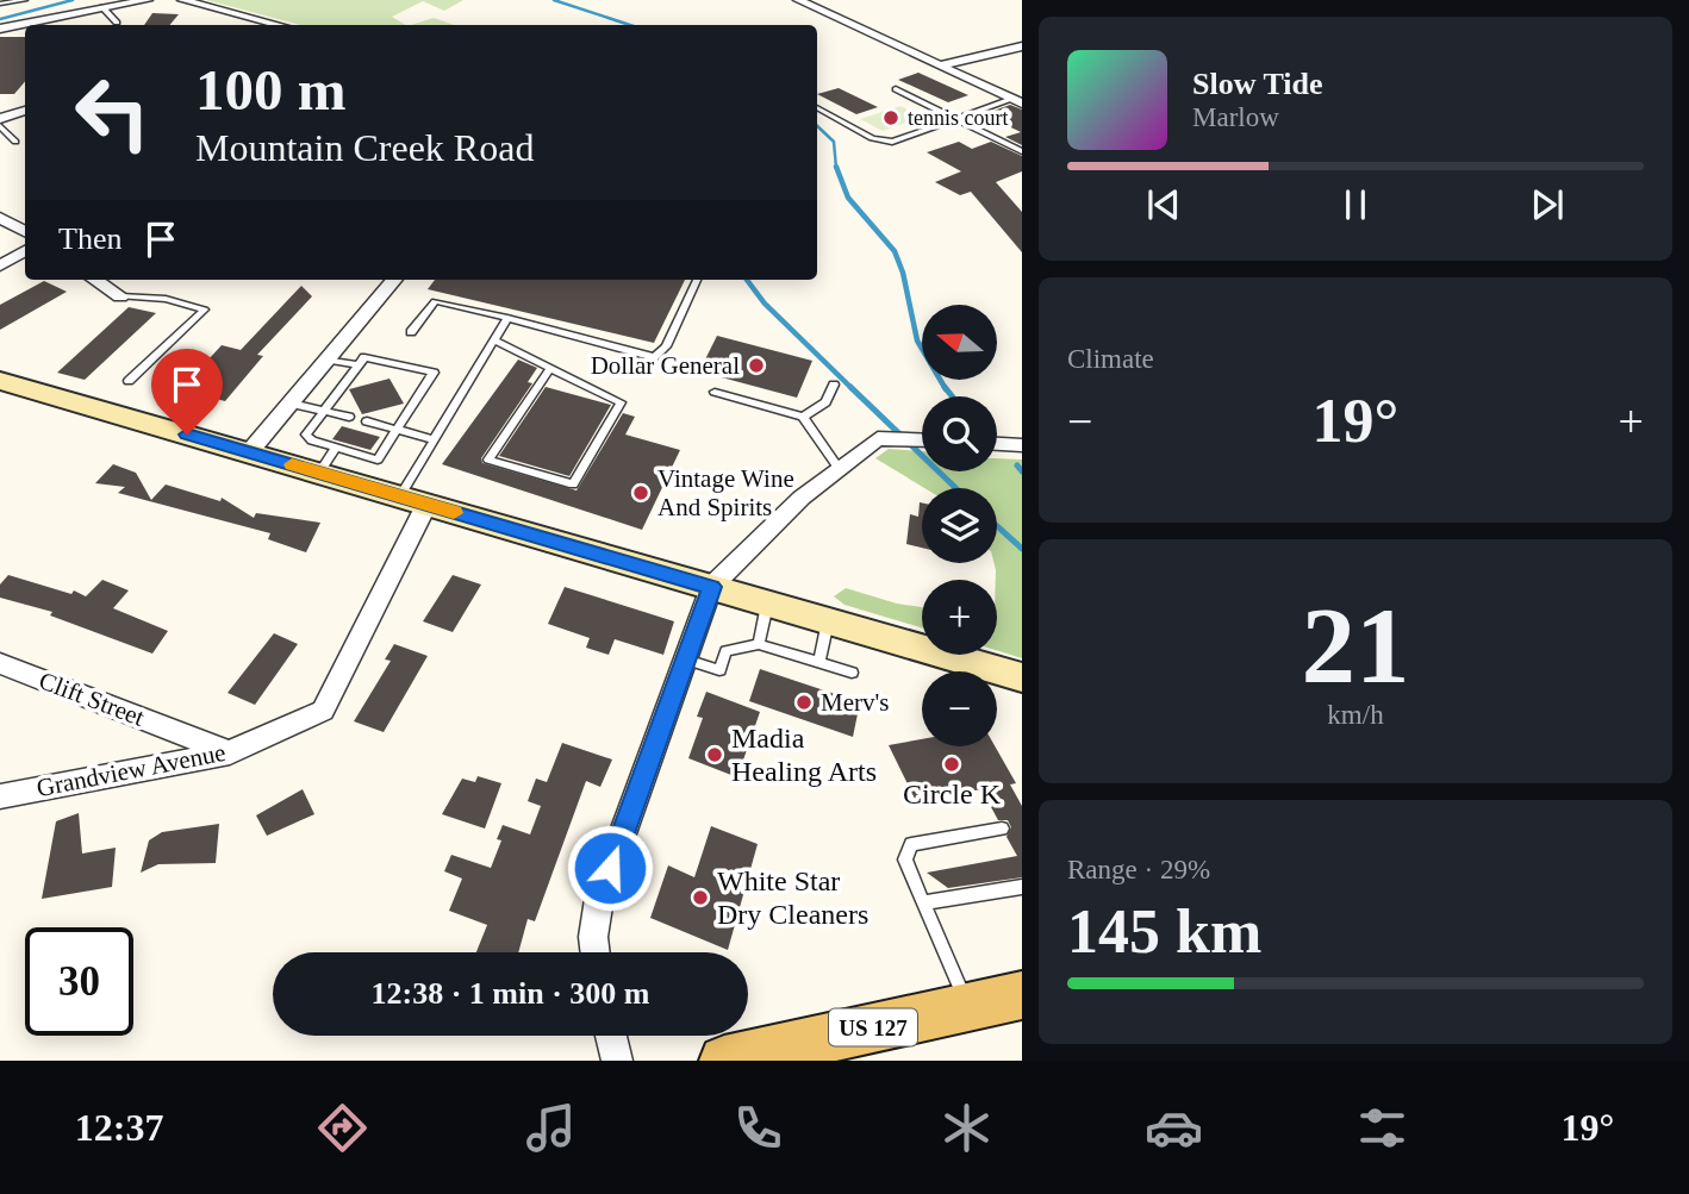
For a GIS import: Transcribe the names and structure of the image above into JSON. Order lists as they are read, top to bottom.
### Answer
{
  "streets": {
    "main road": ["US 127"],
    "street": ["Clift Street", "Grandview Avenue"]
  },
  "crossings": [
    ["Clift Street", "Grandview Avenue"]
  ],
  "places": [
    "tennis court",
    "Dollar General",
    "Vintage Wine And Spirits",
    "Merv's",
    "Madia Healing Arts",
    "Circle K",
    "White Star Dry Cleaners"
  ],
  "north": "left",
  "page": {
    "turn": ["100 m", "Mountain Creek Road"],
    "song": ["Slow Tide", "Marlow"],
    "then": "Then",
    "tile": [
      "Climate",
      ["21", "km/h"],
      ["Range · 29%", "145 km"]
    ],
    "map_buttons": ["+", "−"],
    "heat": ["−", "19°", "+"],
    "limit": "30",
    "trip": "12:38 · 1 min · 300 m",
    "tabs": ["12:37", "19°"]
  }
}
